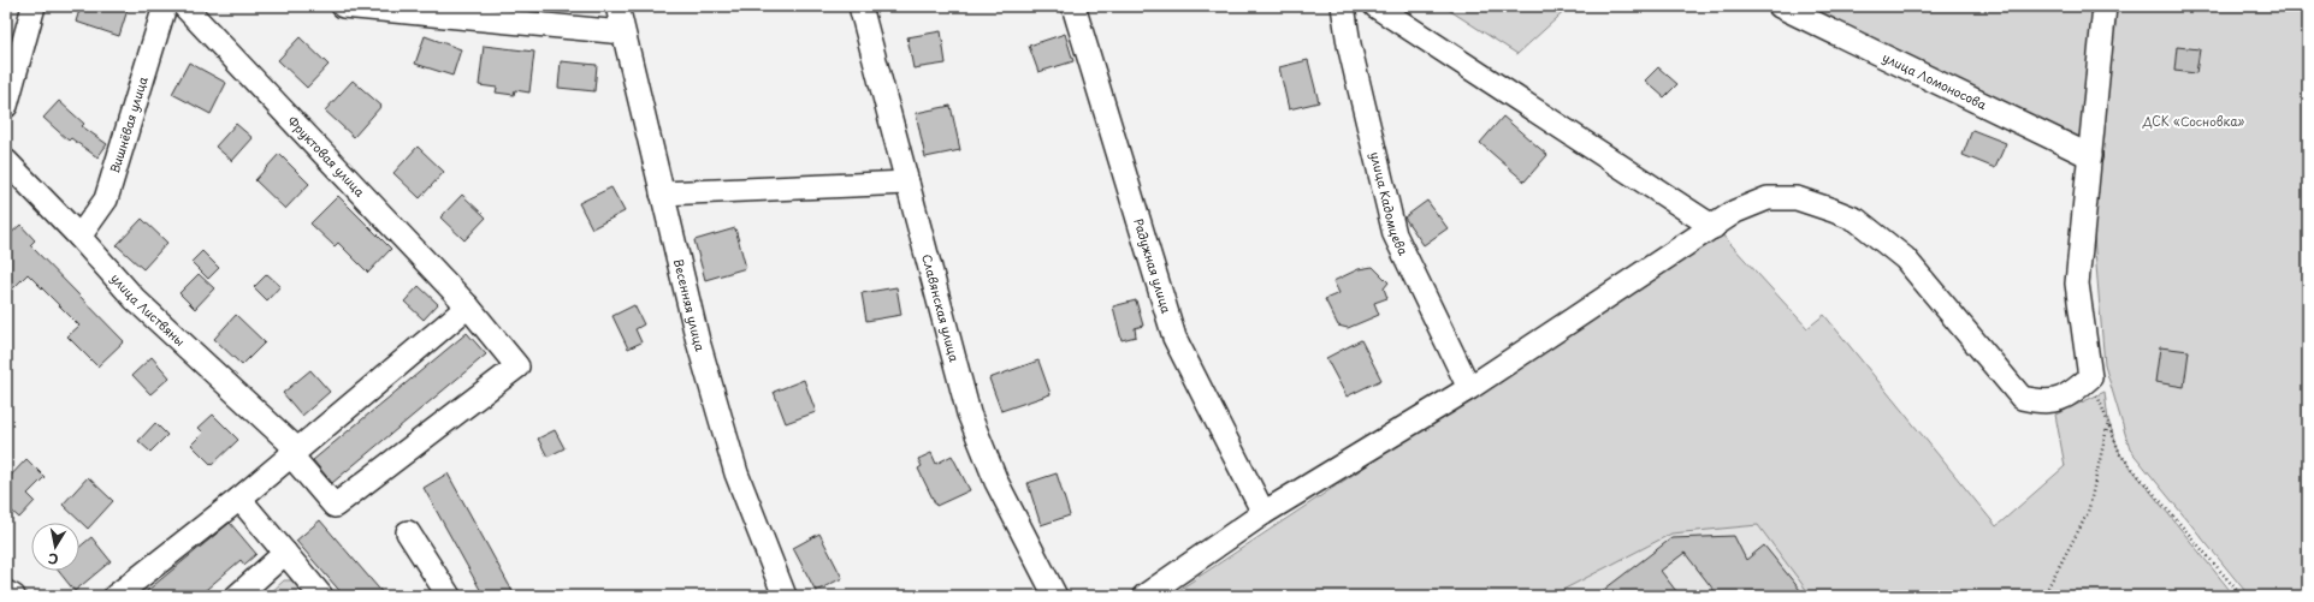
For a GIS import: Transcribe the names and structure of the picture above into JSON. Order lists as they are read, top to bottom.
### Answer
{
  "streets": {
    "street": [
      "улица Ломоносова",
      "Вишнёвая улица",
      "Фруктовая улица",
      "улица Кадомцева",
      "Радужная улица",
      "Весенняя улица",
      "Славянская улица",
      "улица Листвяны"
    ]
  },
  "crossings": [
    ["Вишнёвая улица", "улица Листвяны"],
    ["Фруктовая улица", "улица Листвяны"]
  ],
  "parks": ["ДСК «Сосновка»"],
  "north": "bottom"
}
